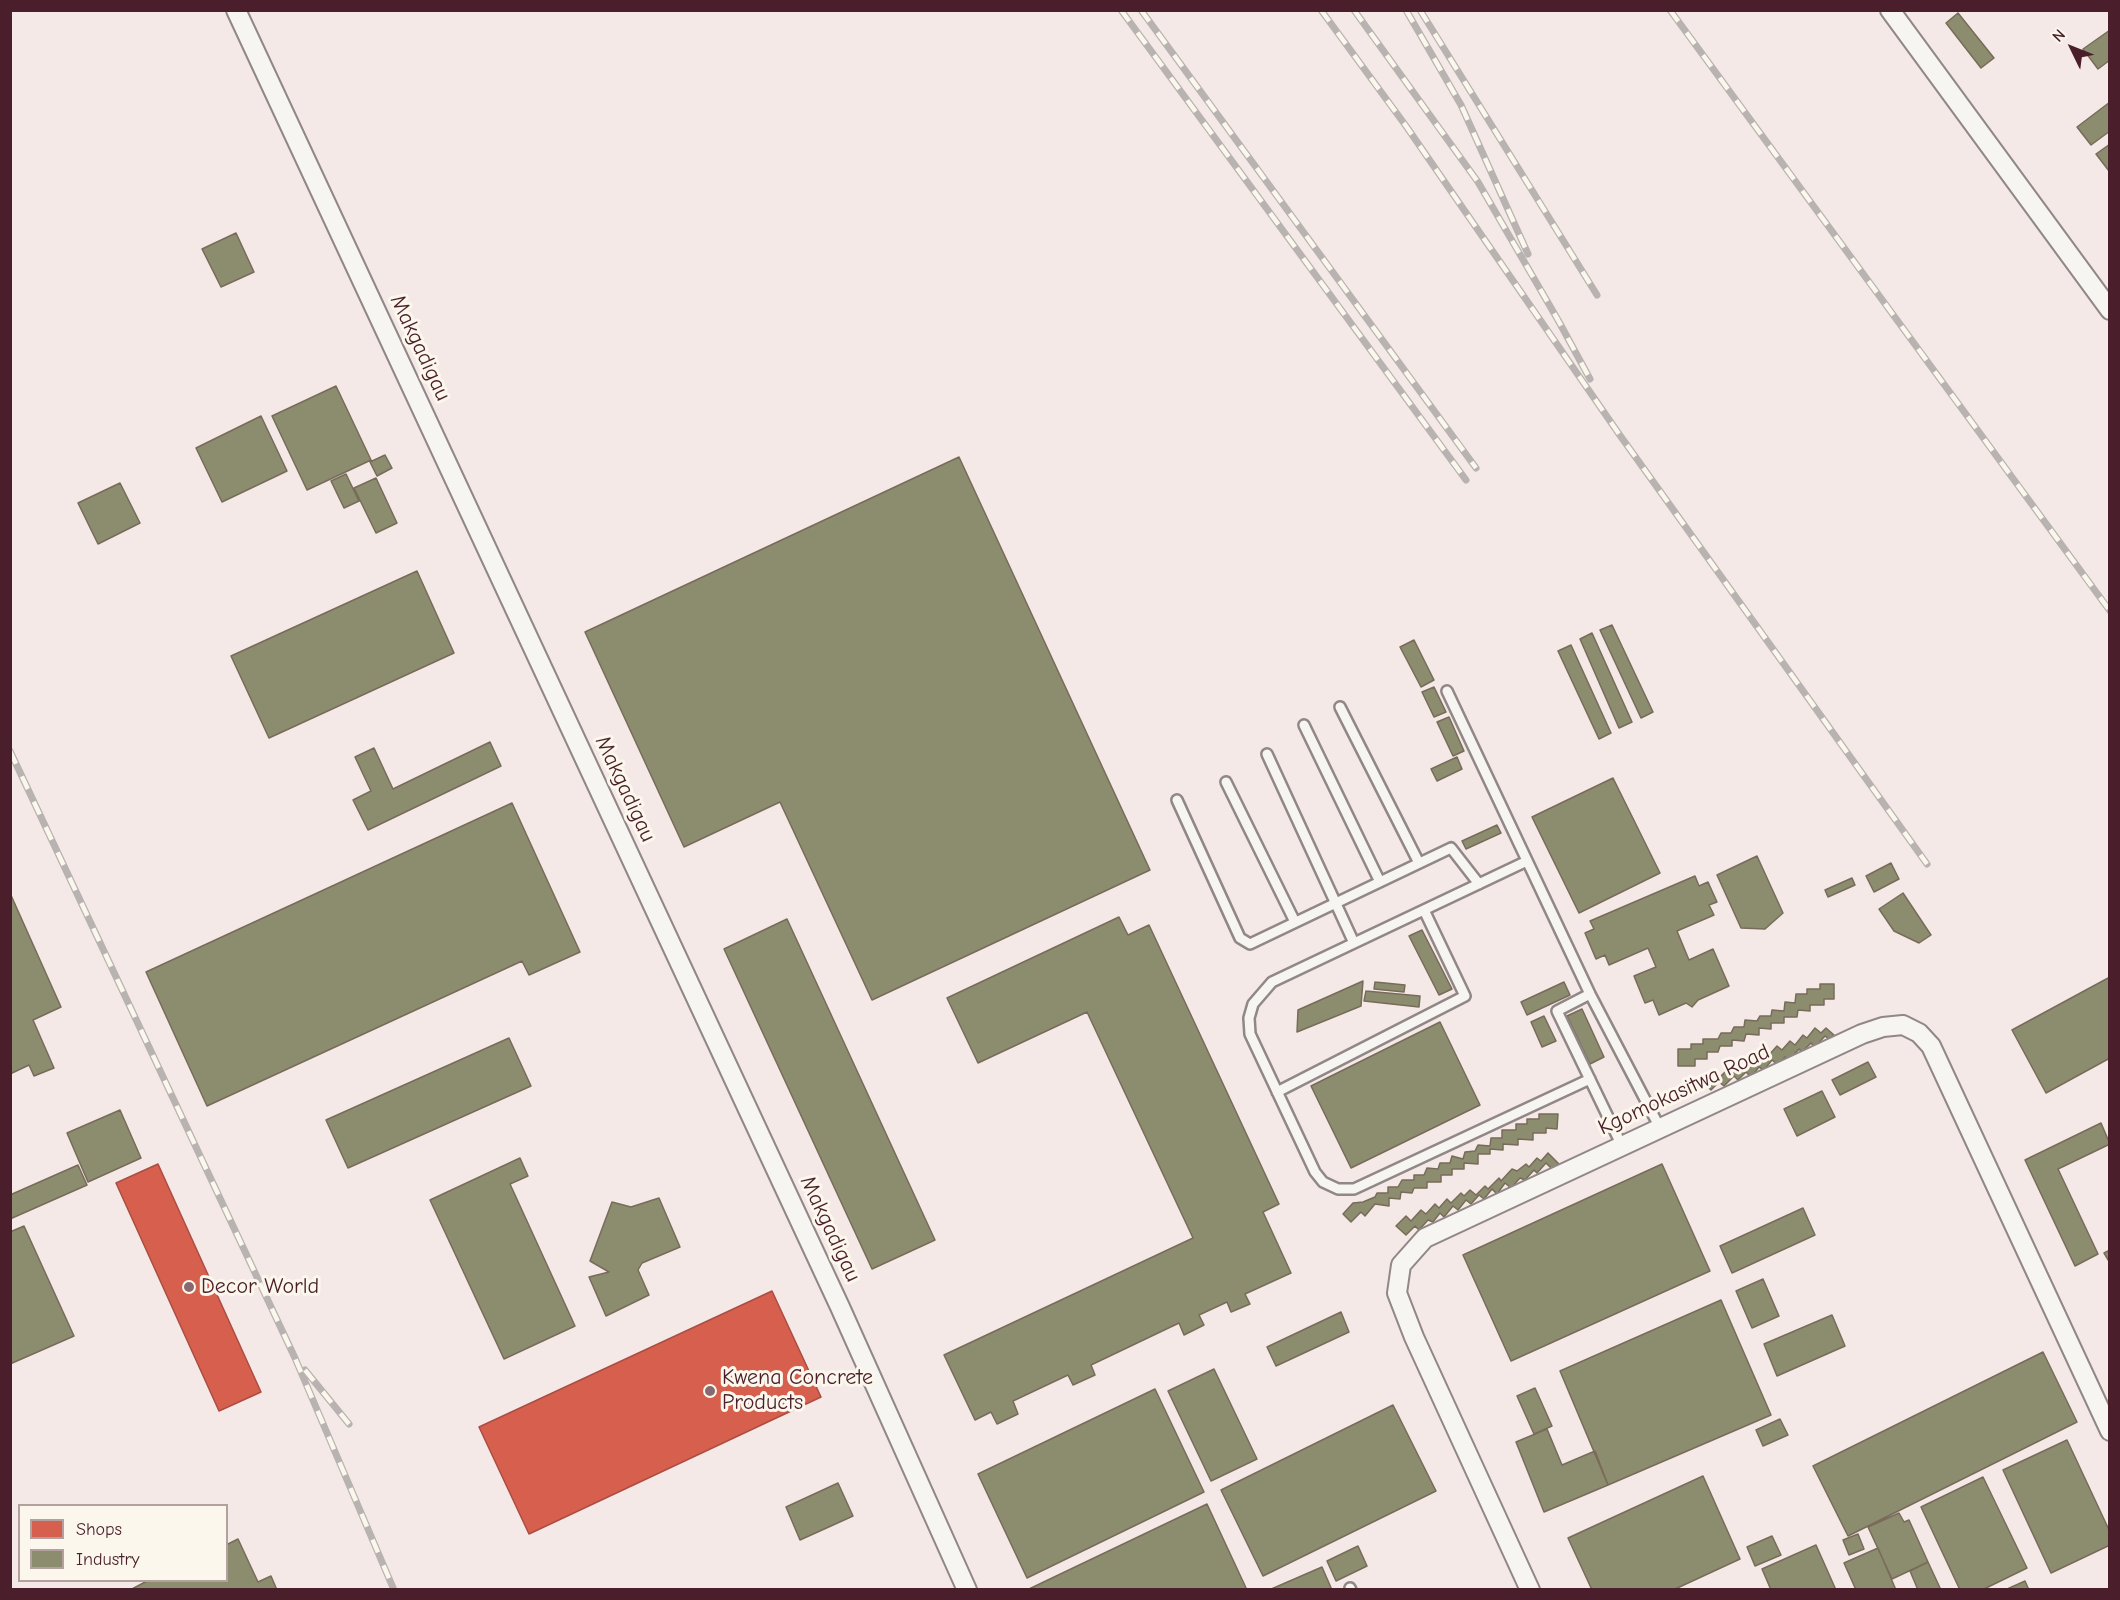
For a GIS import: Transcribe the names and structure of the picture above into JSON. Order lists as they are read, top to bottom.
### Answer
{
  "streets": {
    "street": ["Makgadigau", "Kgomokasitwa Road"]
  },
  "places": ["Decor World", "Kwena Concrete Products"],
  "legend": ["Shops", "Industry"],
  "north": "top left"
}
